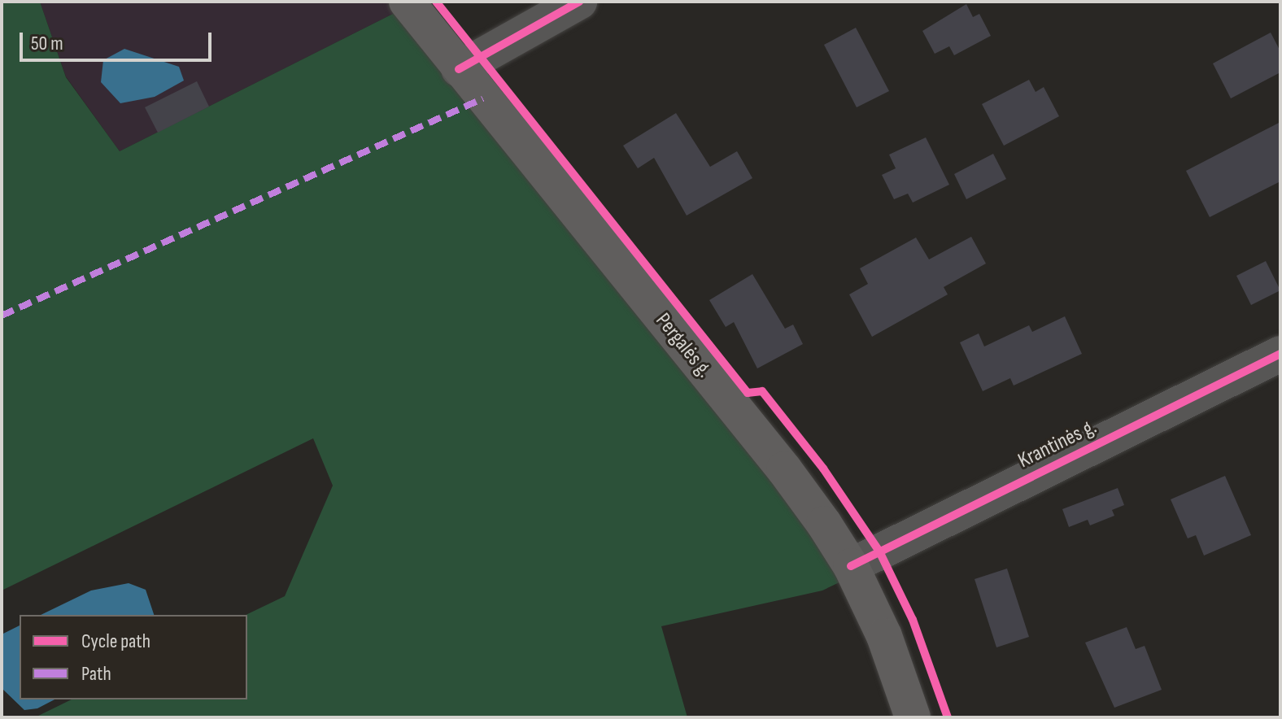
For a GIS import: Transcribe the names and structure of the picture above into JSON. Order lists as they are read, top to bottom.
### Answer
{
  "streets": {
    "main road": ["Pergalės g."],
    "street": ["Krantinės g."]
  },
  "crossings": [
    ["Pergalės g.", "Krantinės g."]
  ],
  "legend": ["Cycle path", "Path"],
  "scale_bar": "50 m"
}
